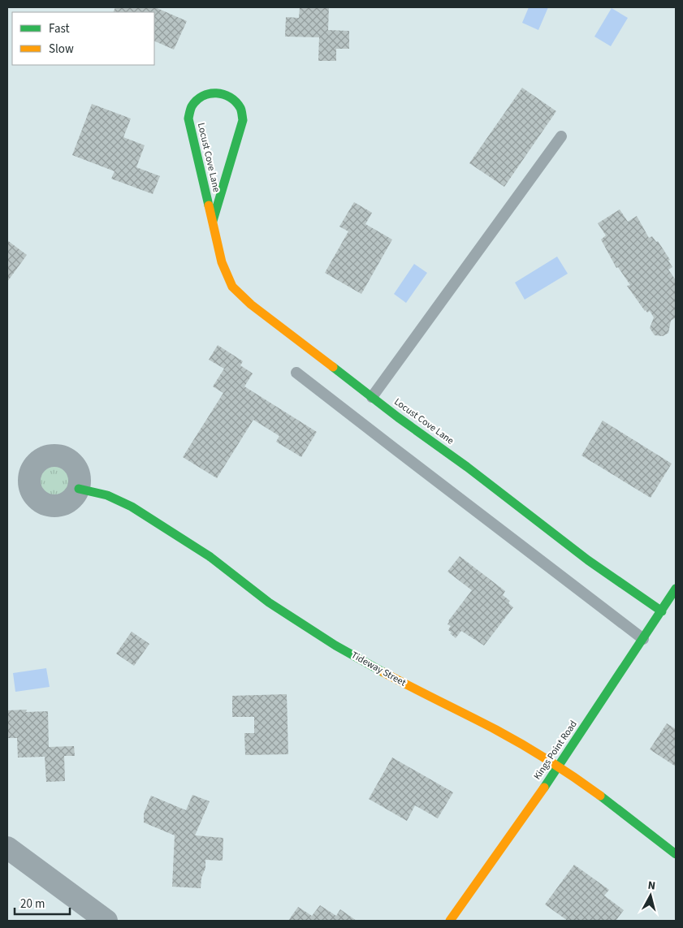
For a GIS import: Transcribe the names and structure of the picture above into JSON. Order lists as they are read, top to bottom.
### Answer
{
  "streets": {
    "street": ["Locust Cove Lane", "Tideway Street", "Kings Point Road"]
  },
  "crossings": [
    ["Locust Cove Lane", "Kings Point Road"],
    ["Tideway Street", "Kings Point Road"]
  ],
  "legend": ["Fast", "Slow"],
  "scale_bar": "20 m",
  "north": "top"
}
